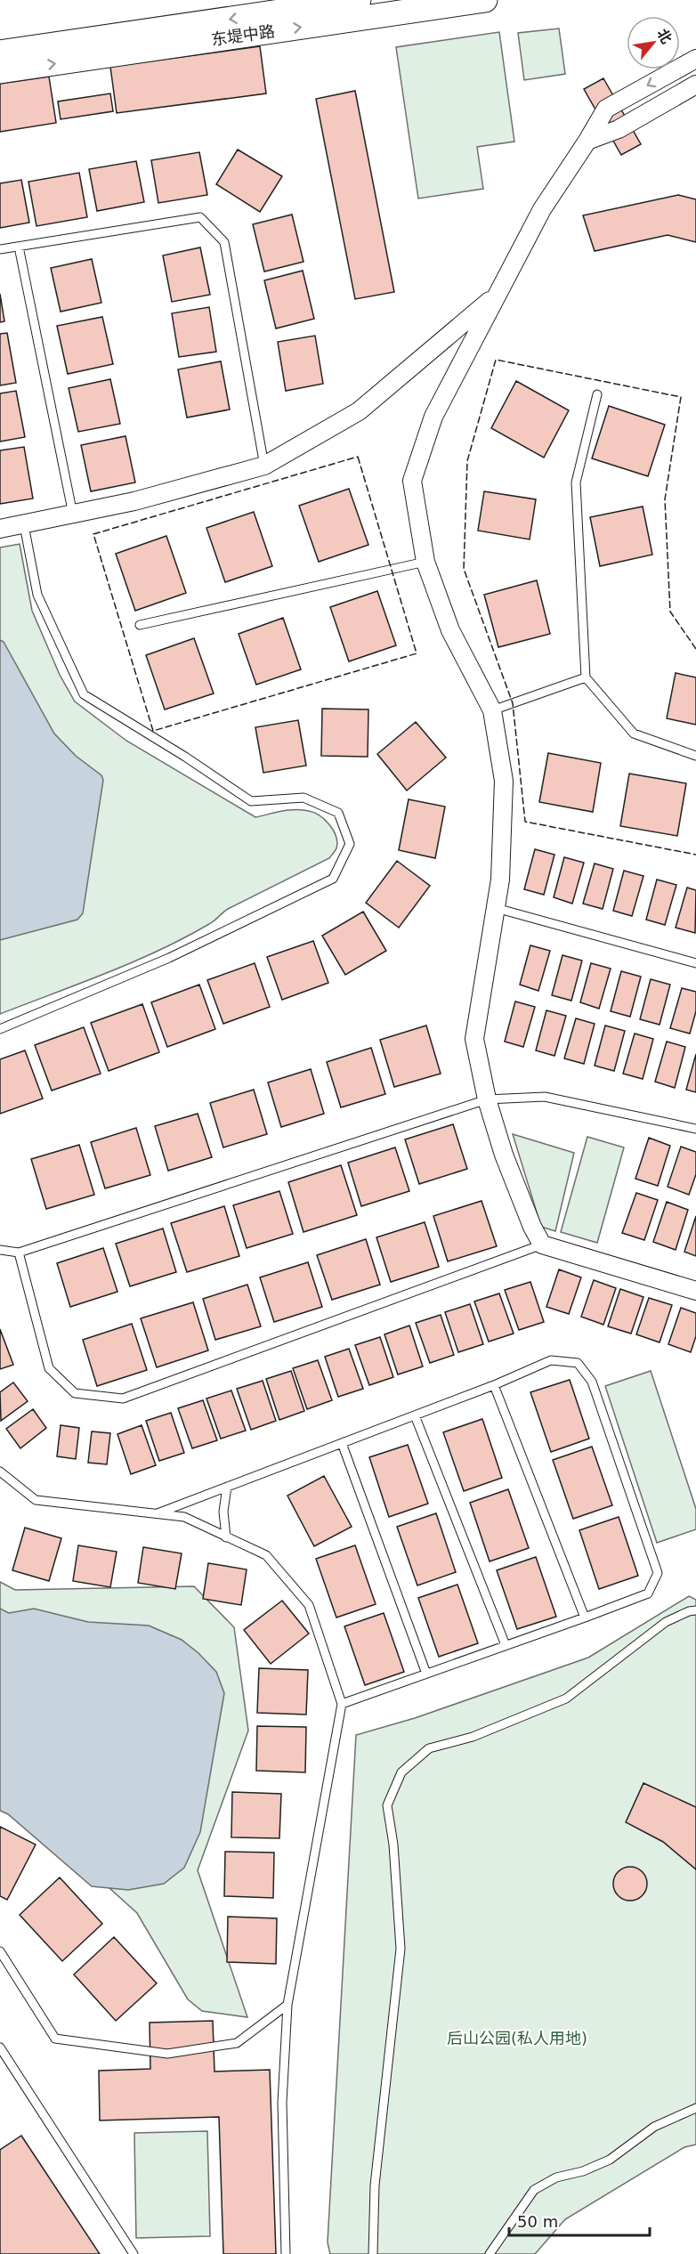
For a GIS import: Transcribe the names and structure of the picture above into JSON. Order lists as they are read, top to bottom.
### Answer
{
  "streets": {
    "main road": ["东堤中路"]
  },
  "parks": ["后山公园(私人用地)"],
  "scale_bar": "50 m",
  "north": "top right"
}
